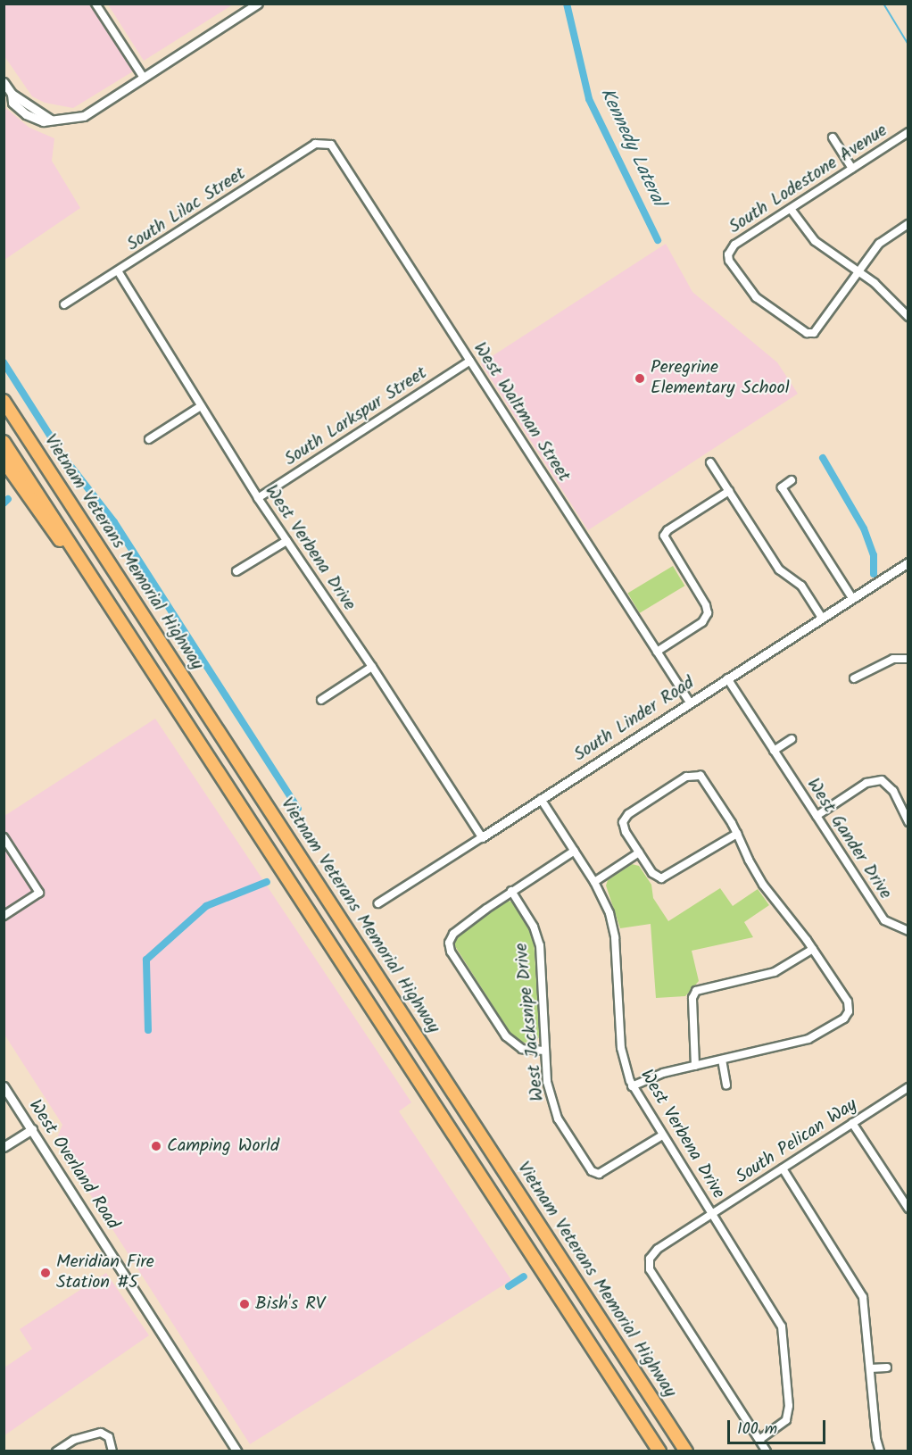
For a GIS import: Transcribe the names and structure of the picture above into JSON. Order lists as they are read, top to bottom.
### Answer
{
  "streets": {
    "highway": ["Vietnam Veterans Memorial Highway"],
    "street": [
      "South Lodestone Avenue",
      "South Lilac Street",
      "West Waltman Street",
      "South Larkspur Street",
      "West Verbena Drive",
      "South Linder Road",
      "West Gander Drive",
      "West Jacksnipe Drive",
      "South Pelican Way",
      "West Overland Road"
    ]
  },
  "crossings": [
    ["South Lilac Street", "West Waltman Street"],
    ["South Lilac Street", "West Verbena Drive"],
    ["West Waltman Street", "South Larkspur Street"],
    ["West Waltman Street", "South Linder Road"],
    ["South Larkspur Street", "West Verbena Drive"],
    ["West Verbena Drive", "South Linder Road"],
    ["West Verbena Drive", "West Jacksnipe Drive"],
    ["West Verbena Drive", "South Pelican Way"],
    ["South Linder Road", "West Gander Drive"]
  ],
  "water": ["Kennedy Lateral"],
  "places": [
    "Peregrine Elementary School",
    "Camping World",
    "Meridian Fire Station #5",
    "Bish's RV"
  ],
  "scale_bar": "100 m"
}
